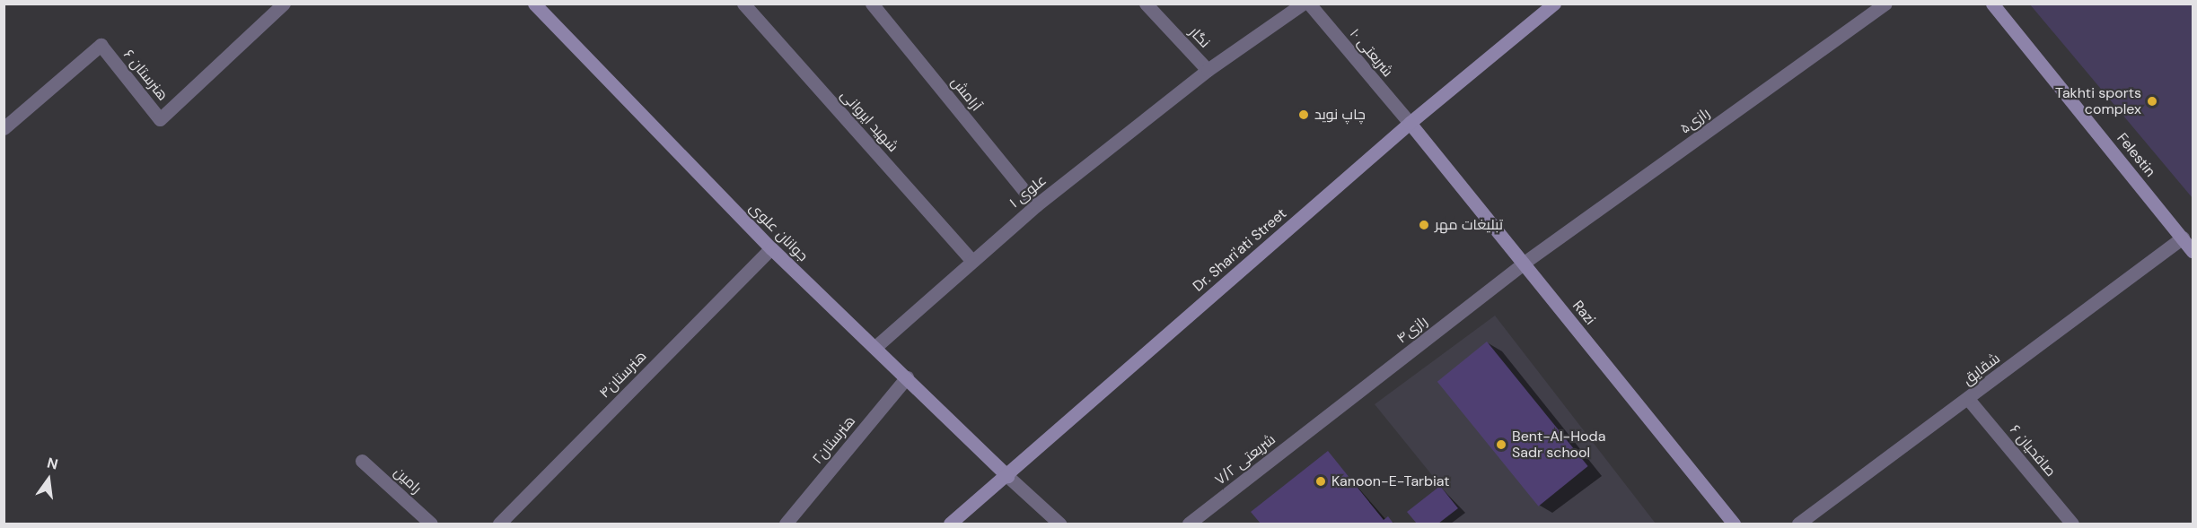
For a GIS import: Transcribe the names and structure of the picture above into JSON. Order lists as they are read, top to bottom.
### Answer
{
  "streets": {
    "street": [
      "نگار",
      "شریعتی ۱۰",
      "هنرستان ۶",
      "آرامش",
      "شهید ایروانی",
      "رازی۵",
      "Felestin",
      "علوی ۱",
      "جوانان علوی",
      "Dr. Shari'ati Street",
      "Razi",
      "رازی۴",
      "شقایق",
      "هنرستان۴",
      "هنرستان۲",
      "صافحیان ۶",
      "شریعتی ۷/۲",
      "رامین"
    ]
  },
  "crossings": [
    ["نگار", "علوی ۱"],
    ["شریعتی ۱۰", "Dr. Shari'ati Street"],
    ["شریعتی ۱۰", "Razi"],
    ["آرامش", "علوی ۱"],
    ["شهید ایروانی", "علوی ۱"],
    ["رازی۵", "Razi"],
    ["رازی۵", "رازی۴"],
    ["Felestin", "شقایق"],
    ["علوی ۱", "جوانان علوی"],
    ["جوانان علوی", "Dr. Shari'ati Street"],
    ["جوانان علوی", "هنرستان۴"],
    ["جوانان علوی", "هنرستان۲"],
    ["Dr. Shari'ati Street", "Razi"],
    ["Razi", "رازی۴"],
    ["رازی۴", "شریعتی ۷/۲"],
    ["شقایق", "صافحیان ۶"]
  ],
  "places": [
    "Takhti sports complex",
    "چاپ نوید",
    "تبلیغات مهر",
    "Bent-Al-Hoda Sadr school",
    "Kanoon-E-Tarbiat"
  ],
  "north": "top"
}
